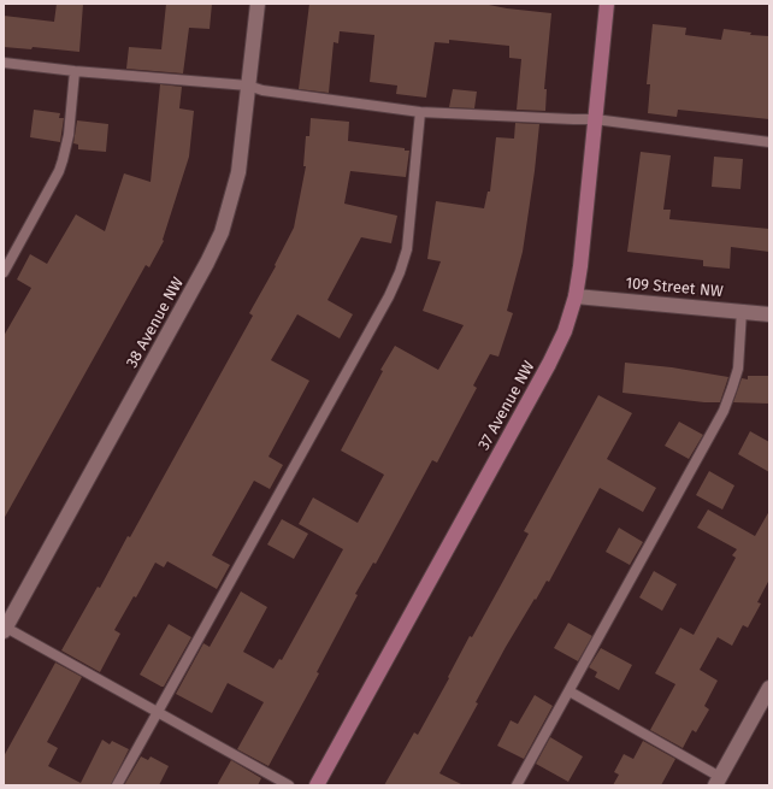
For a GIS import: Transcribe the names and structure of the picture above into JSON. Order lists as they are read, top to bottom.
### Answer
{
  "streets": {
    "street": ["109 Street NW", "38 Avenue NW", "37 Avenue NW"]
  },
  "crossings": [
    ["109 Street NW", "37 Avenue NW"]
  ]
}
